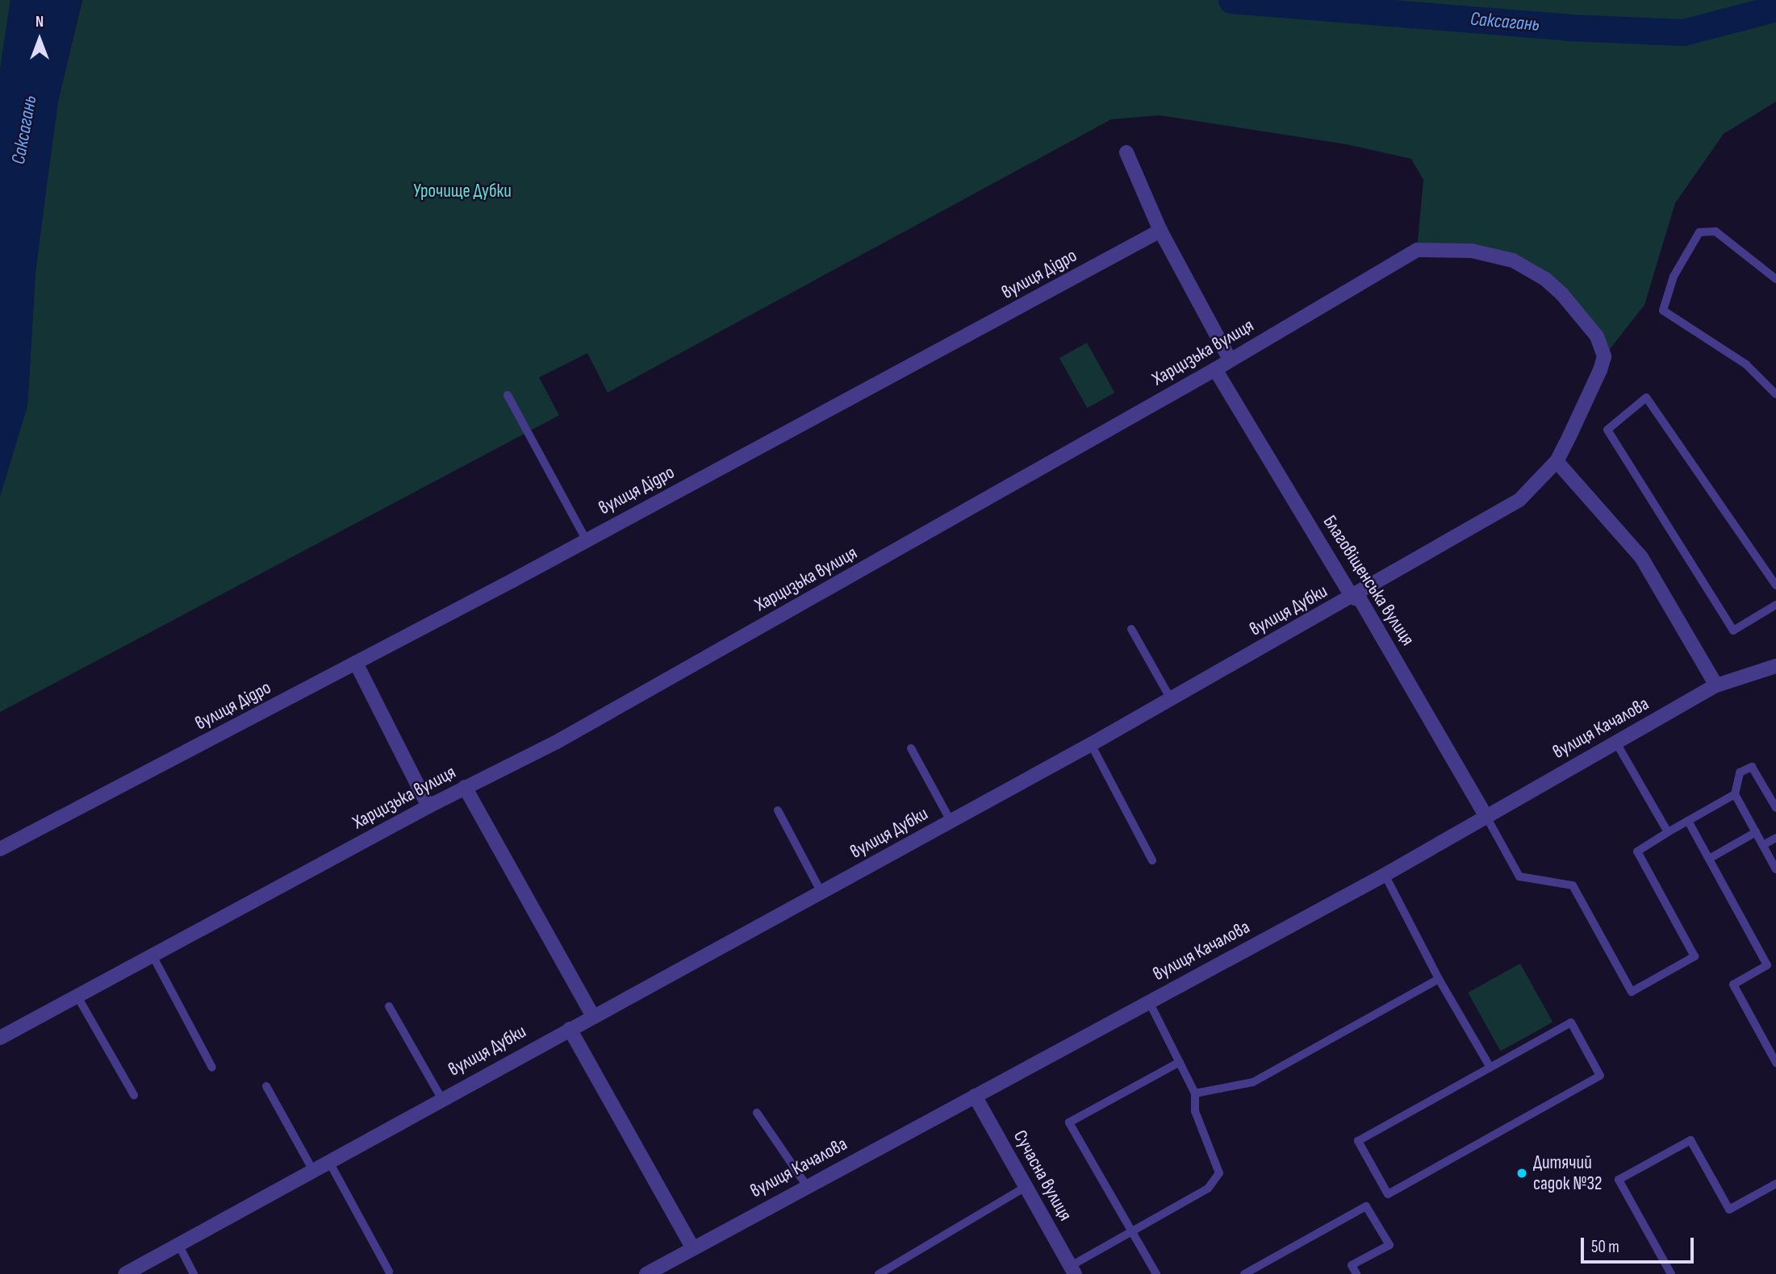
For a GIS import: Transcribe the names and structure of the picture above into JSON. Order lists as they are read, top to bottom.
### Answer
{
  "streets": {
    "street": [
      "вулиця Дідро",
      "Харцизька вулиця",
      "Благовіщенська вулиця",
      "вулиця Дубки",
      "вулиця Качалова",
      "Сучасна вулиця"
    ]
  },
  "crossings": [
    ["Харцизька вулиця", "Благовіщенська вулиця"],
    ["Харцизька вулиця", "вулиця Дубки"],
    ["Благовіщенська вулиця", "вулиця Дубки"],
    ["Благовіщенська вулиця", "вулиця Качалова"],
    ["вулиця Качалова", "Сучасна вулиця"]
  ],
  "water": ["Саксагань"],
  "parks": ["Урочище Дубки"],
  "places": ["Дитячий садок №32"],
  "scale_bar": "50 m",
  "north": "top"
}
